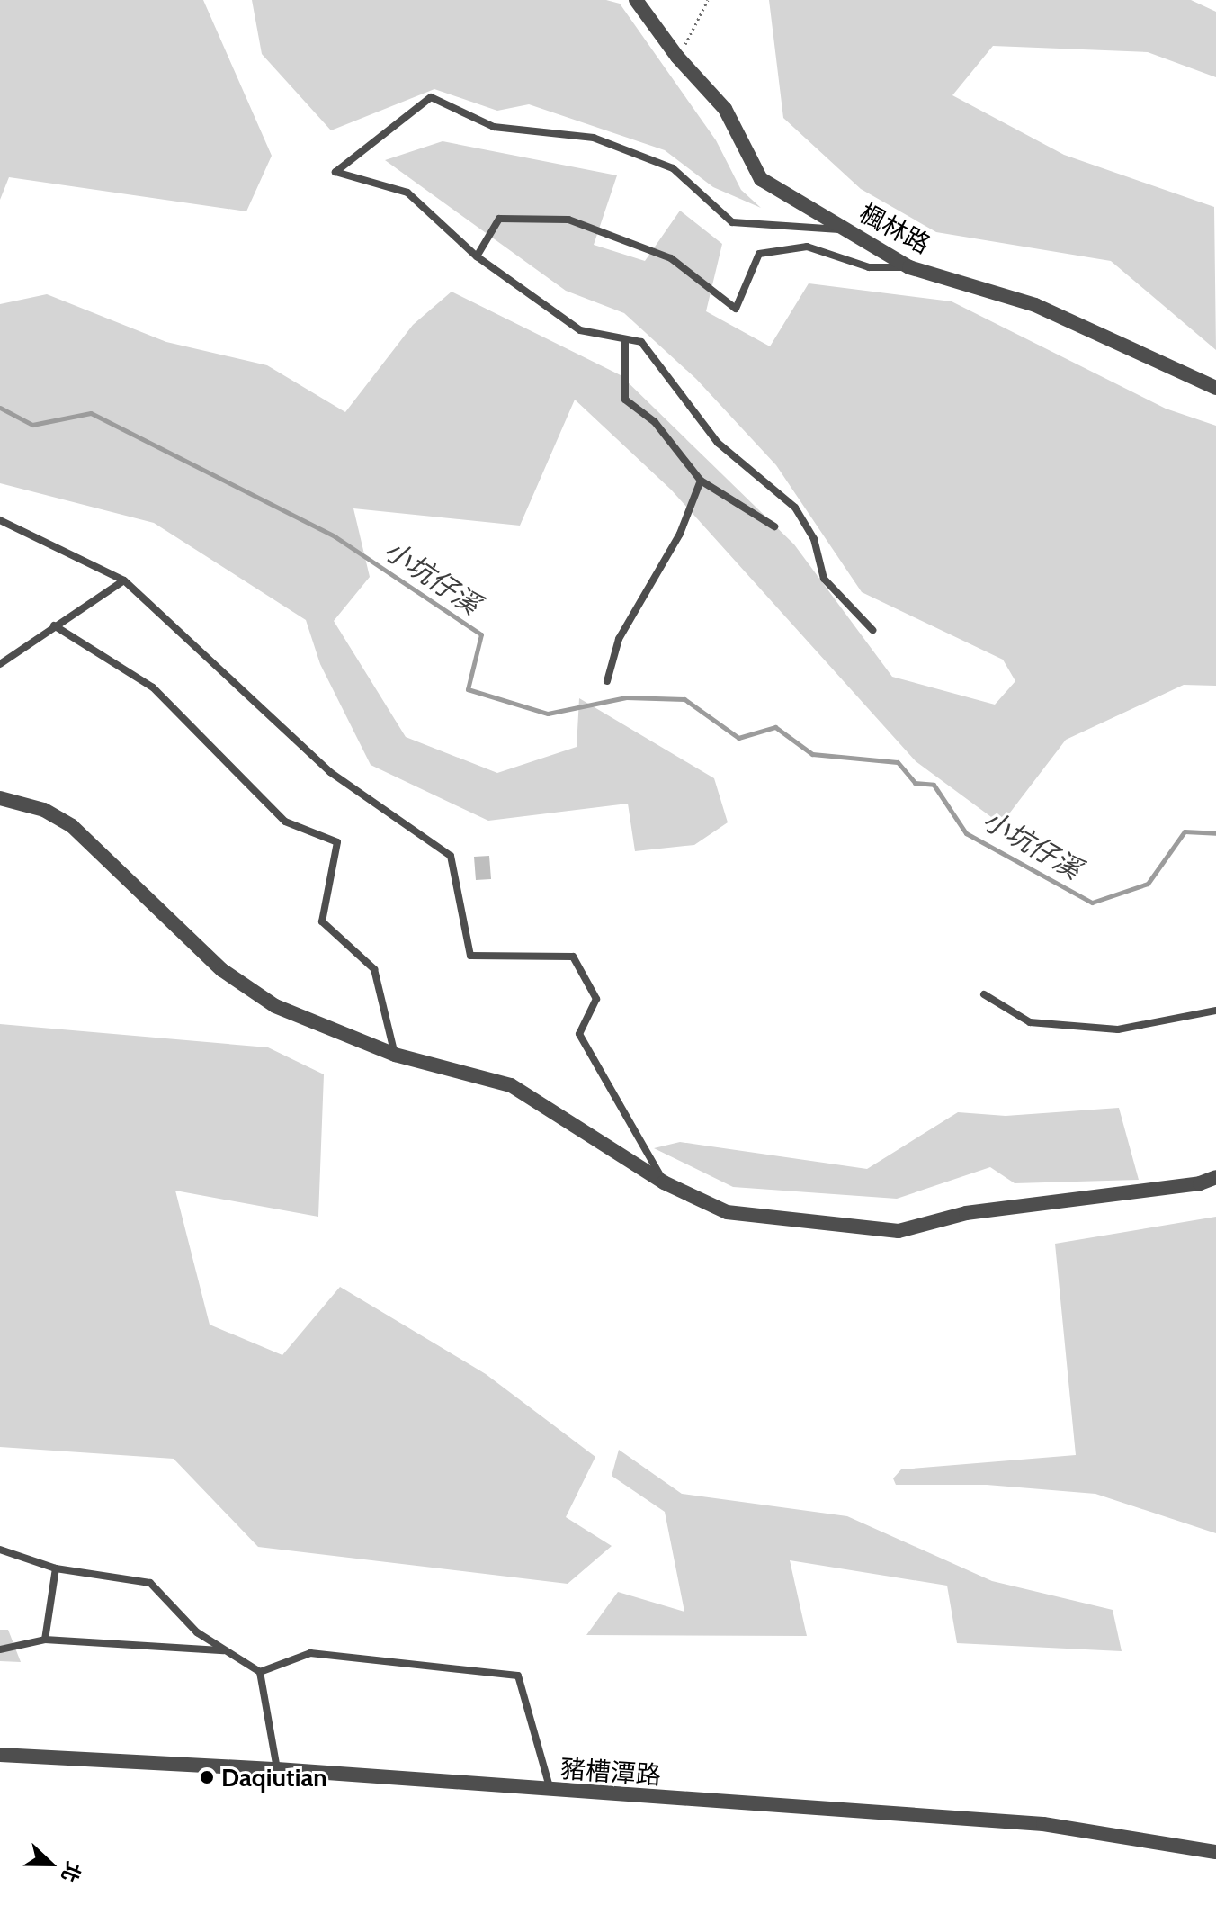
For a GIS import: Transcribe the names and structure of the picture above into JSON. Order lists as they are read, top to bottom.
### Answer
{
  "streets": {
    "street": ["楓林路", "豬槽潭路"]
  },
  "water": ["小坑仔溪"],
  "places": ["Daqiutian"],
  "north": "right"
}
